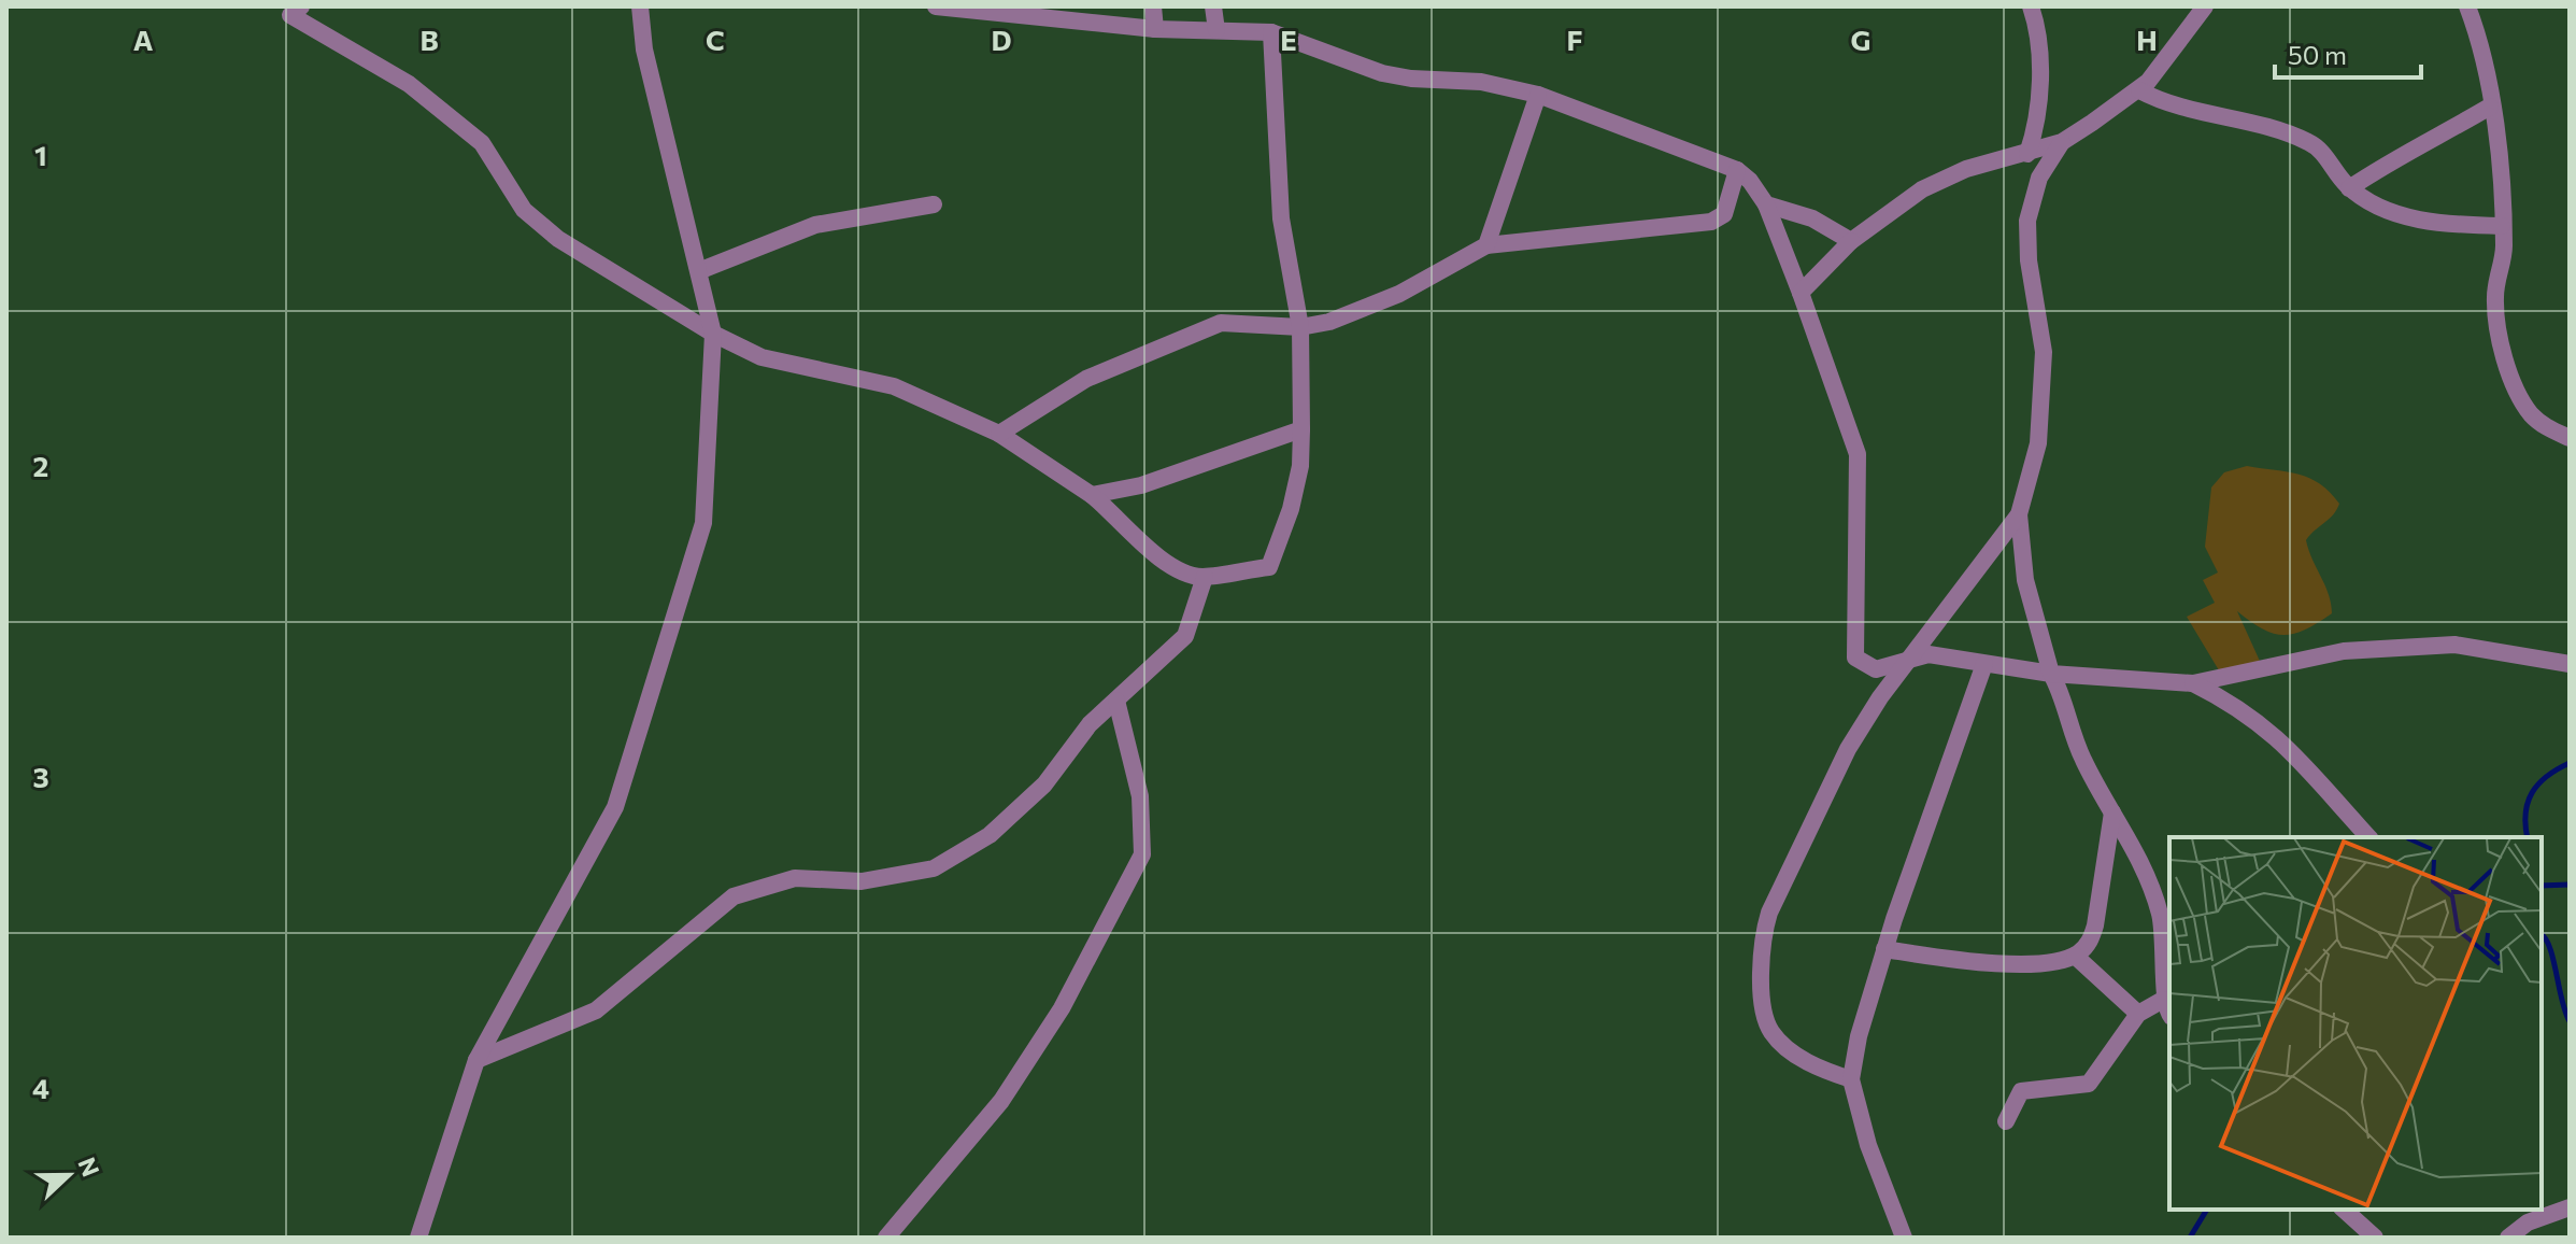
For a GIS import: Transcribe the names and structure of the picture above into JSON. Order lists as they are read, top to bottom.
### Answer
{
  "scale_bar": "50 m",
  "north": "right",
  "grid": {
    "columns": [
      "A",
      "B",
      "C",
      "D",
      "E",
      "F",
      "G",
      "H"
    ],
    "rows": [
      "1",
      "2",
      "3",
      "4"
    ]
  }
}
